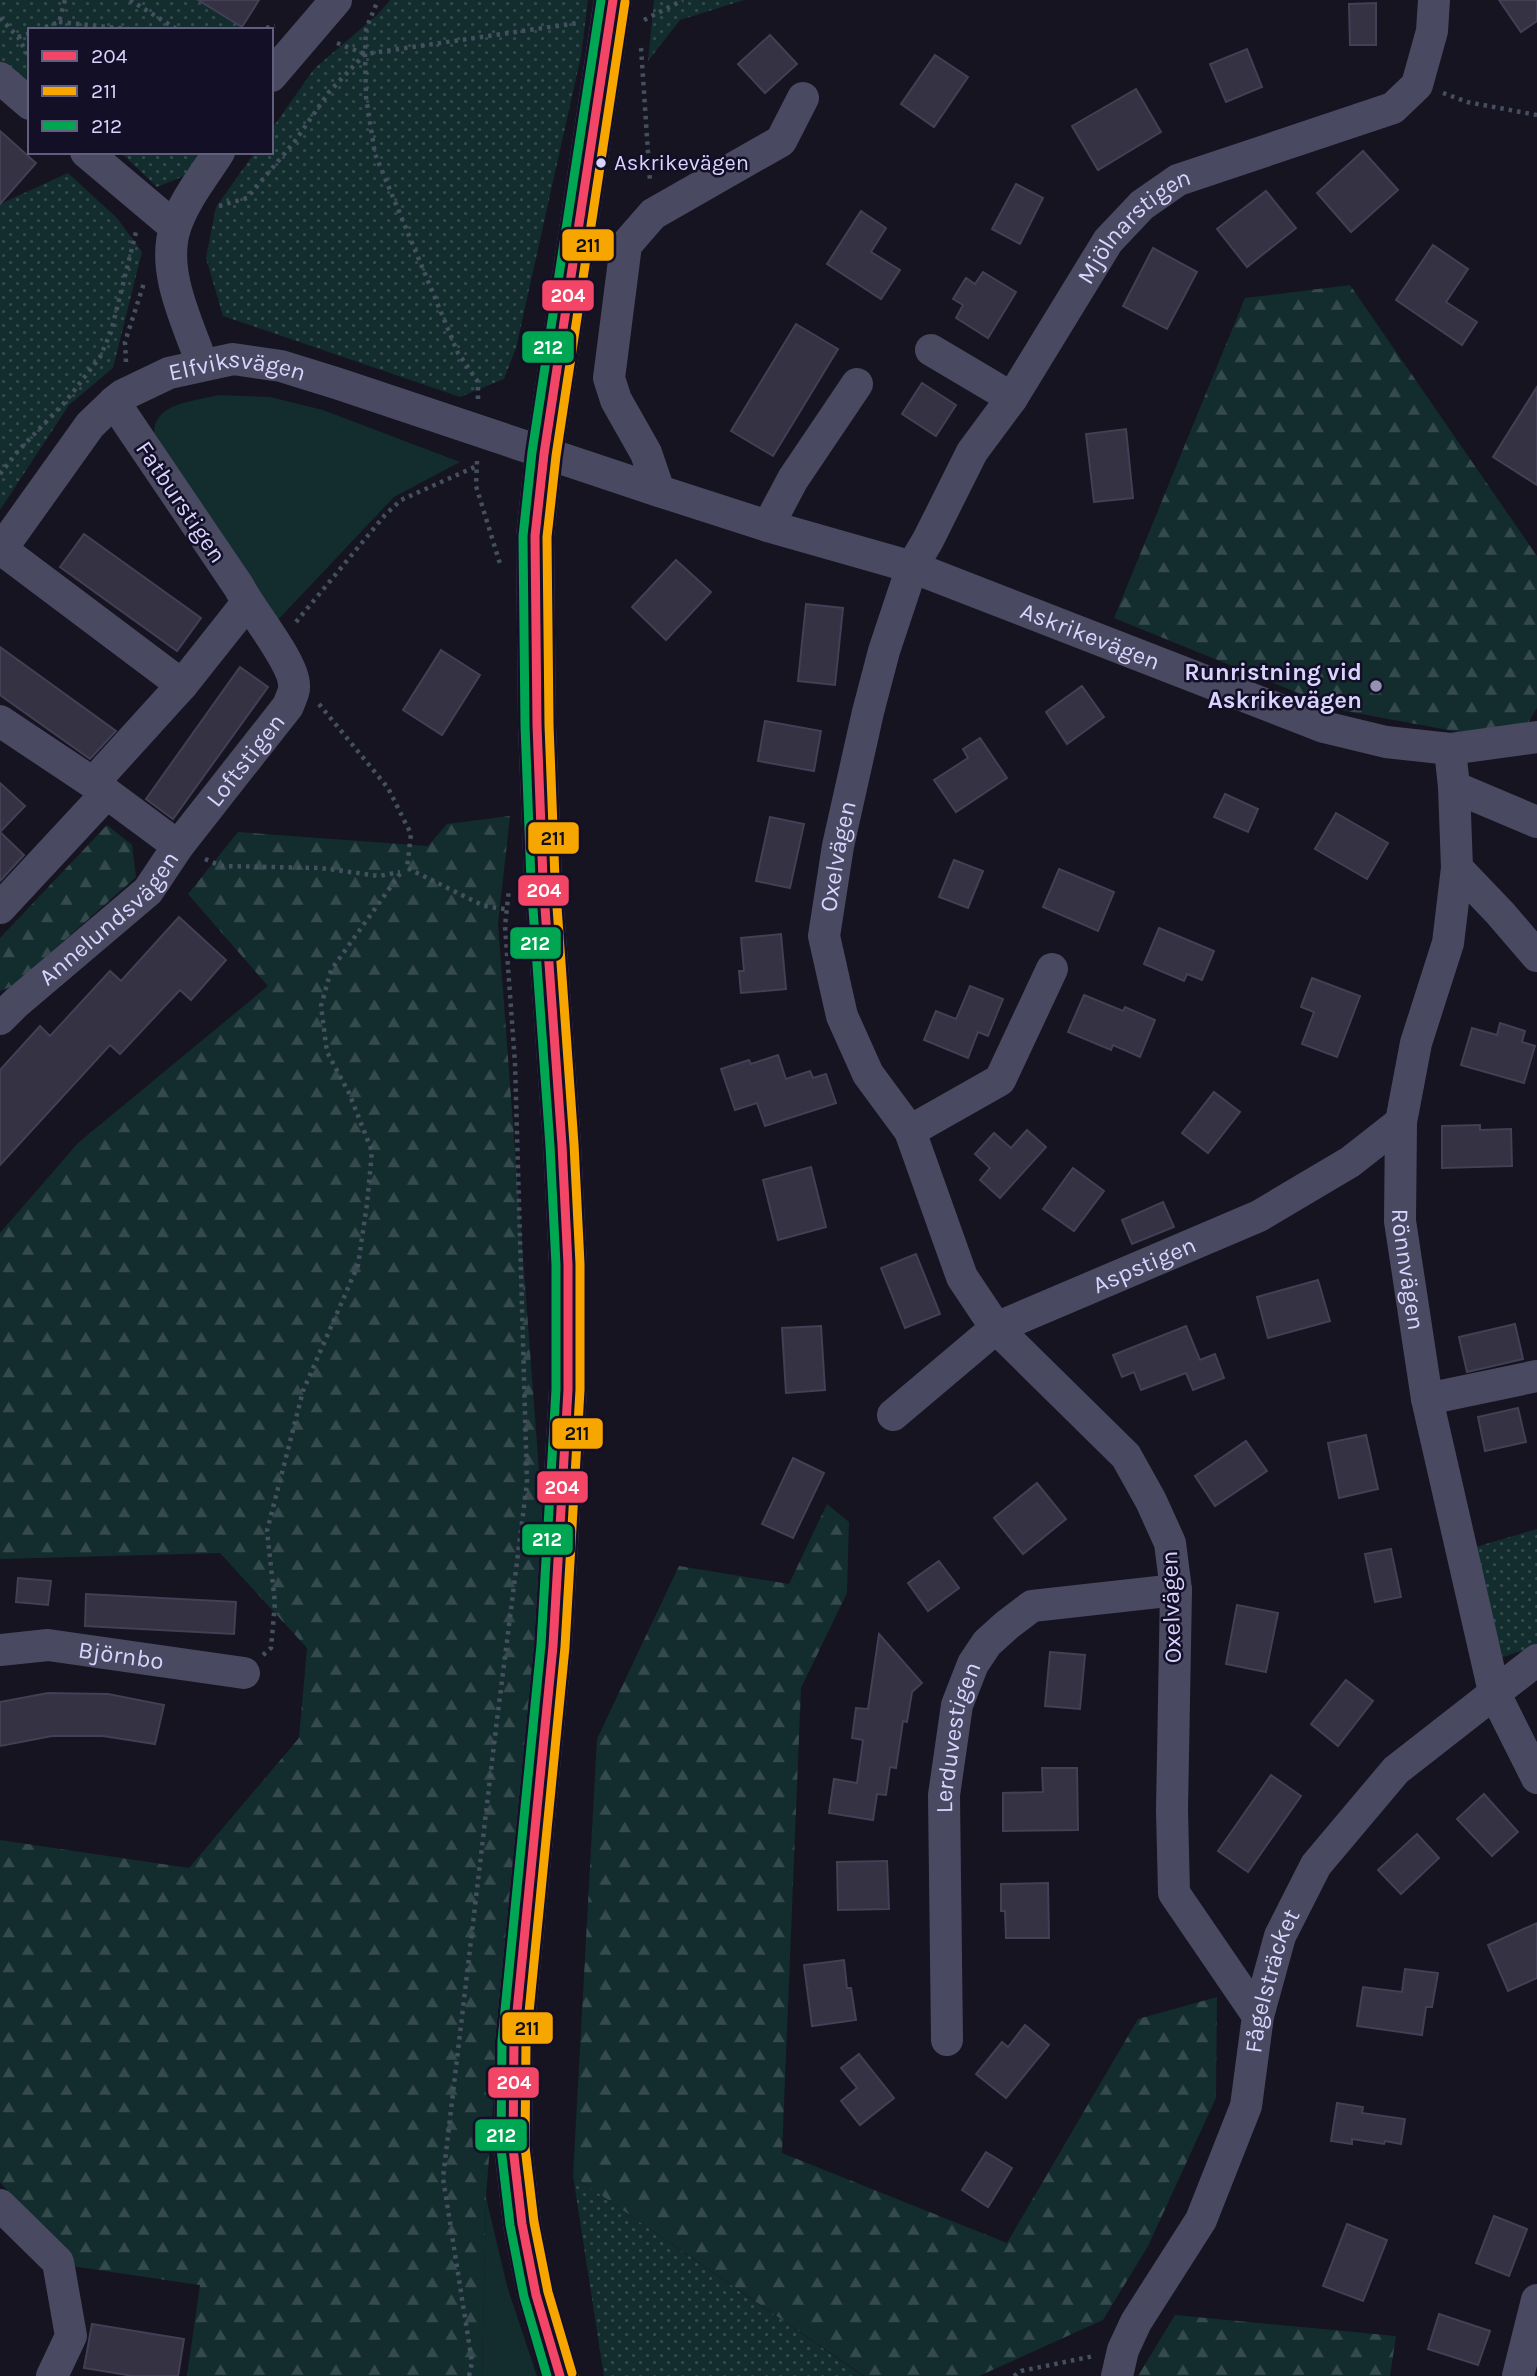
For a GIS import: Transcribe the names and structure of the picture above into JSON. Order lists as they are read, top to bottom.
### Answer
{
  "streets": {
    "street": [
      "Mjölnarstigen",
      "Elfviksvägen",
      "Fatburstigen",
      "Askrikevägen",
      "Loftstigen",
      "Oxelvägen",
      "Annelundsvägen",
      "Aspstigen",
      "Rönnvägen",
      "Björnbo",
      "Lerduvestigen",
      "Fågelsträcket"
    ]
  },
  "crossings": [
    ["Mjölnarstigen", "Askrikevägen"],
    ["Mjölnarstigen", "Oxelvägen"],
    ["Elfviksvägen", "Fatburstigen"],
    ["Elfviksvägen", "Askrikevägen"],
    ["Fatburstigen", "Loftstigen"],
    ["Askrikevägen", "Oxelvägen"],
    ["Askrikevägen", "Rönnvägen"],
    ["Loftstigen", "Annelundsvägen"],
    ["Oxelvägen", "Aspstigen"],
    ["Oxelvägen", "Lerduvestigen"],
    ["Oxelvägen", "Fågelsträcket"],
    ["Aspstigen", "Rönnvägen"],
    ["Rönnvägen", "Fågelsträcket"]
  ],
  "places": ["Askrikevägen", "Runristning vid Askrikevägen"],
  "lines": ["transit line 204", "transit line 212", "transit line 211"],
  "legend": ["204", "211", "212"]
}
